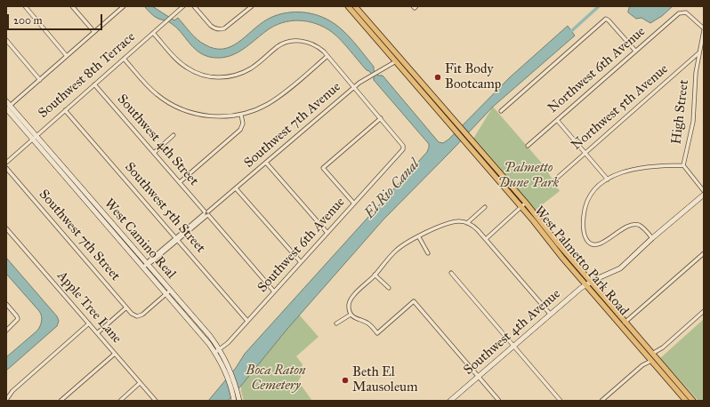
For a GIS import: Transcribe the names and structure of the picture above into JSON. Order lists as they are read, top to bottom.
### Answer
{
  "streets": {
    "main road": ["West Palmetto Park Road"],
    "street": [
      "Northwest 6th Avenue",
      "Southwest 8th Terrace",
      "Northwest 5th Avenue",
      "High Street",
      "Southwest 7th Avenue",
      "Southwest 4th Street",
      "Southwest 5th Street",
      "Southwest 7th Street",
      "West Camino Real",
      "Southwest 6th Avenue",
      "Apple Tree Lane",
      "Southwest 4th Avenue"
    ]
  },
  "crossings": [
    ["Northwest 6th Avenue", "High Street"],
    ["Southwest 8th Terrace", "Southwest 4th Street"],
    ["Southwest 8th Terrace", "Southwest 5th Street"],
    ["Southwest 8th Terrace", "West Camino Real"],
    ["Northwest 5th Avenue", "High Street"],
    ["Southwest 7th Avenue", "Southwest 4th Street"],
    ["Southwest 7th Avenue", "Southwest 5th Street"],
    ["Southwest 7th Avenue", "West Camino Real"],
    ["Southwest 7th Avenue", "West Palmetto Park Road"],
    ["Southwest 4th Street", "Southwest 6th Avenue"],
    ["Southwest 5th Street", "Southwest 6th Avenue"],
    ["Southwest 7th Street", "West Camino Real"],
    ["West Camino Real", "Southwest 6th Avenue"],
    ["West Palmetto Park Road", "Southwest 4th Avenue"]
  ],
  "water": ["El Rio Canal"],
  "parks": ["Palmetto Dune Park", "Boca Raton Cemetery"],
  "places": ["Fit Body Bootcamp", "Beth El Mausoleum"],
  "scale_bar": "200 m"
}
